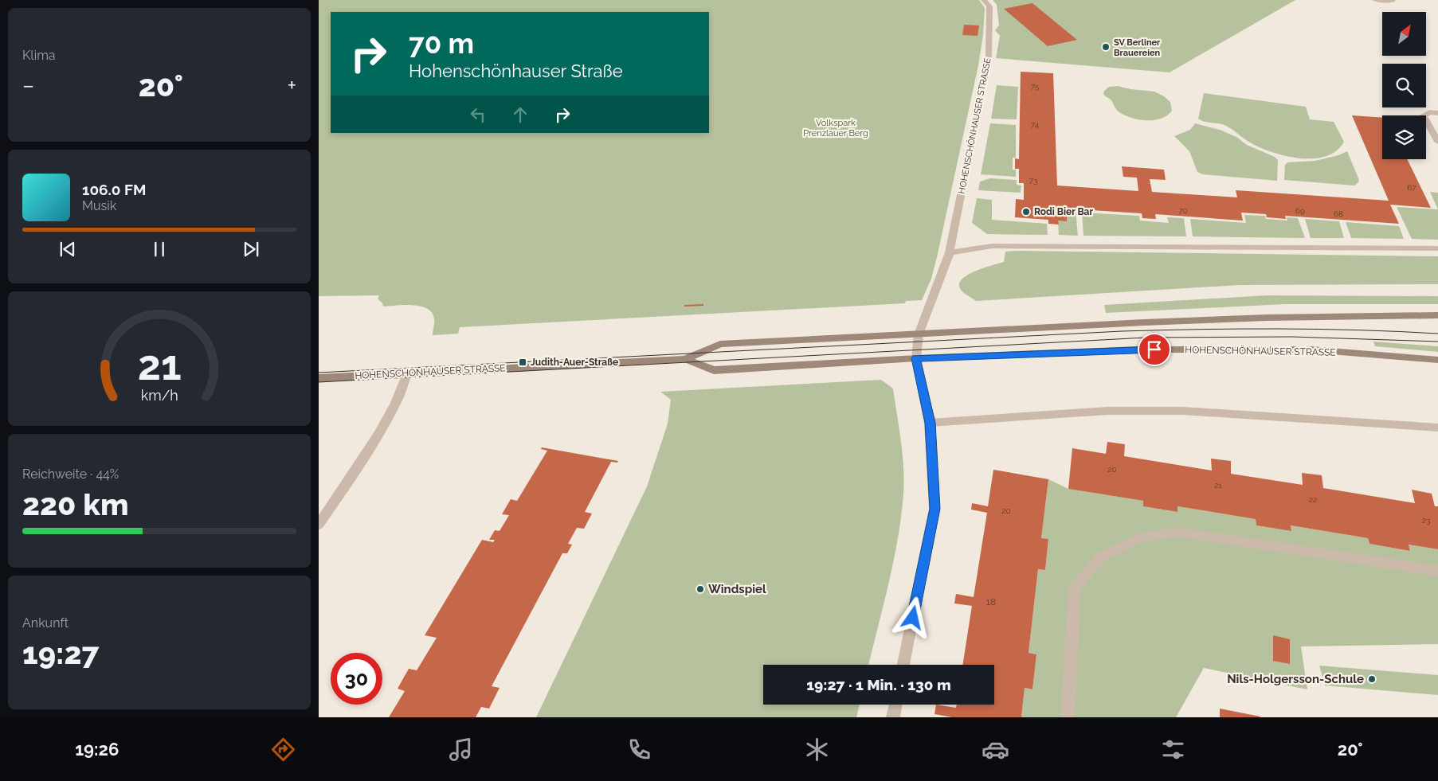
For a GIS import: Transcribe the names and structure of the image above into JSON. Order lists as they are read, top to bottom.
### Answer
{
  "streets": {
    "street": ["HOHENSCHÖNHAUSER STRASSE"]
  },
  "parks": ["Volkspark Prenzlauer Berg"],
  "places": {
    "other": [
      "SV Berliner Brauereien",
      "Rodi Bier Bar",
      "Windspiel",
      "Nils-Holgersson-Schule"
    ],
    "transit": ["Judith-Auer-Straße"]
  },
  "house_numbers": [
    "75",
    "74",
    "73",
    "67",
    "70",
    "69",
    "68",
    "20",
    "21",
    "22",
    "20",
    "23",
    "18"
  ],
  "north": "top right",
  "page": {
    "tile": [
      "Klima",
      ["Reichweite · 44%", "220 km"],
      ["Ankunft", "19:27"]
    ],
    "turn": ["70 m", "Hohenschönhauser Straße"],
    "heat": ["−", "20°", "+"],
    "song": ["106.0 FM", "Musik"],
    "limit": "30",
    "trip": "19:27 · 1 Min. · 130 m",
    "tabs": ["19:26", "20°"],
    "gauge": ["21", "km/h"]
  }
}
